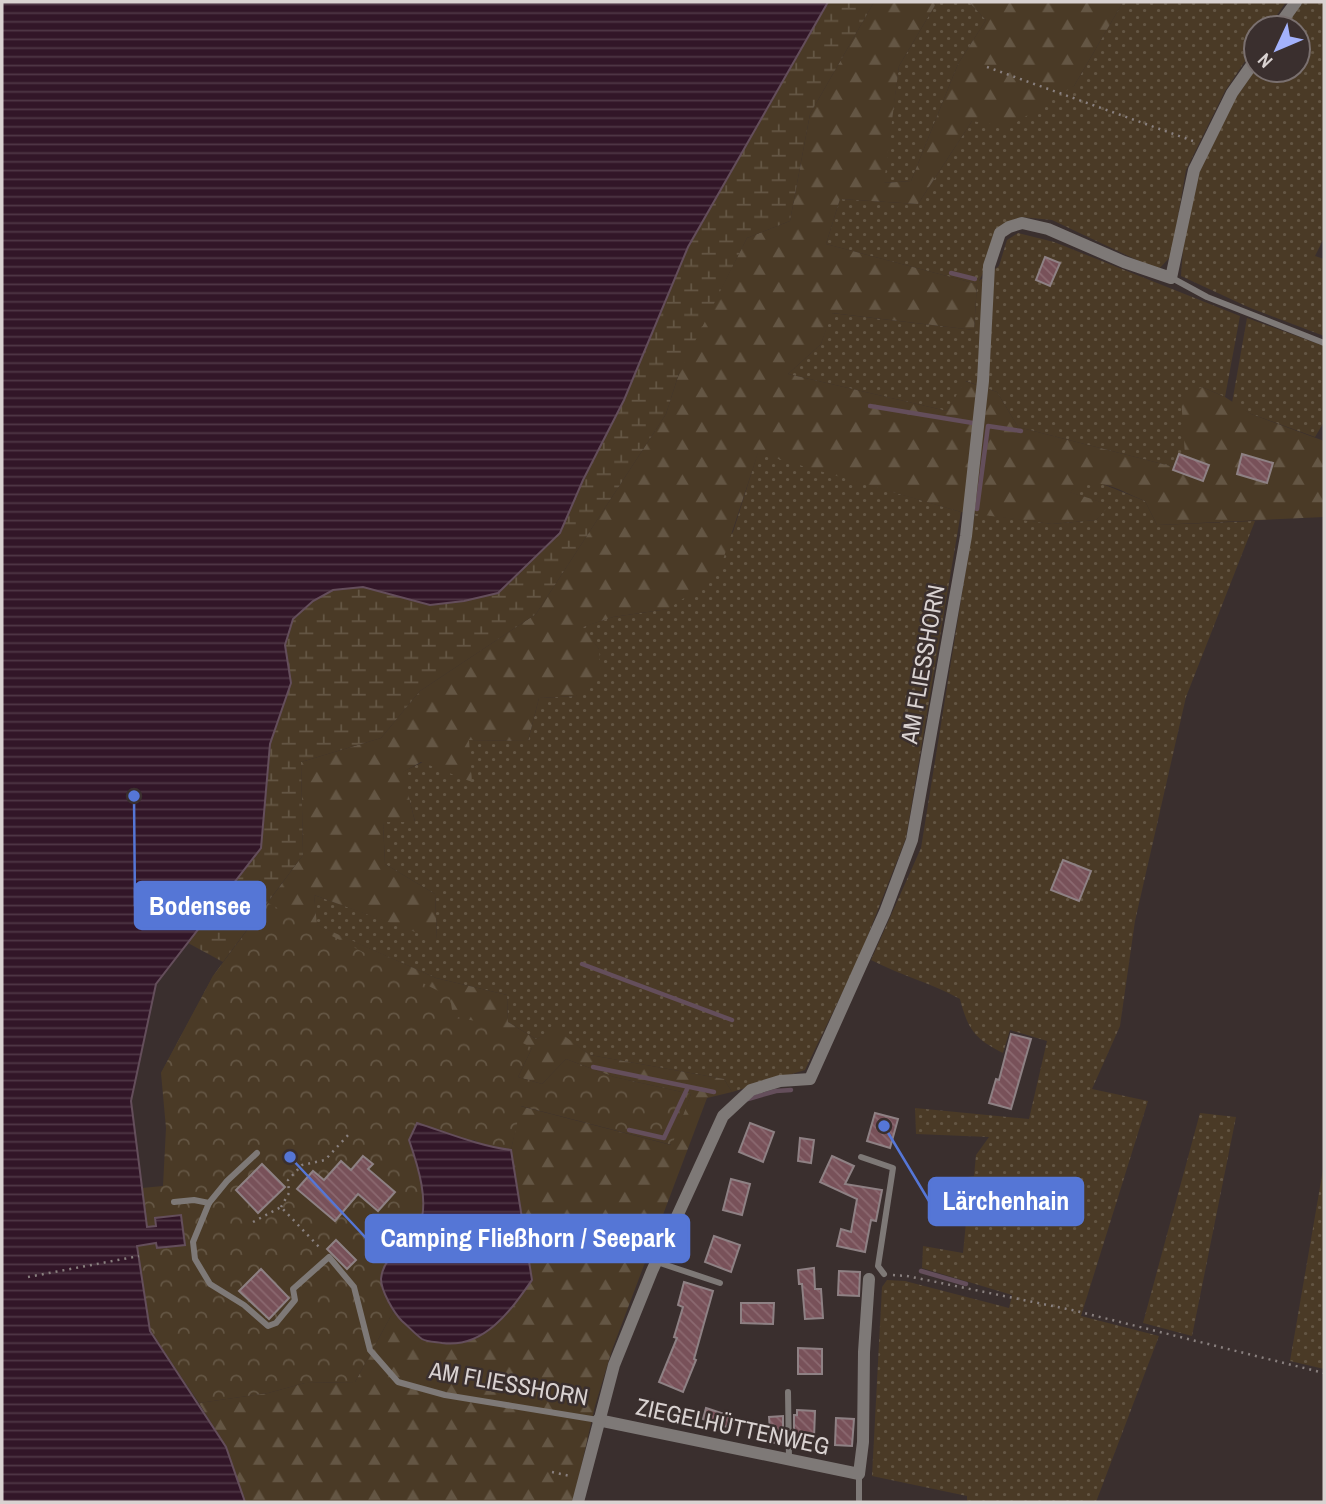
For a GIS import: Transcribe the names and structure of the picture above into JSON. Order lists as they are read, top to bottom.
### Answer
{
  "streets": {
    "street": ["AM FLIESSHORN", "ZIEGELHÜTTENWEG"]
  },
  "crossings": [
    ["AM FLIESSHORN", "ZIEGELHÜTTENWEG"]
  ],
  "places": ["Bodensee", "Lärchenhain", "Camping Fließhorn / Seepark"],
  "north": "bottom left"
}
